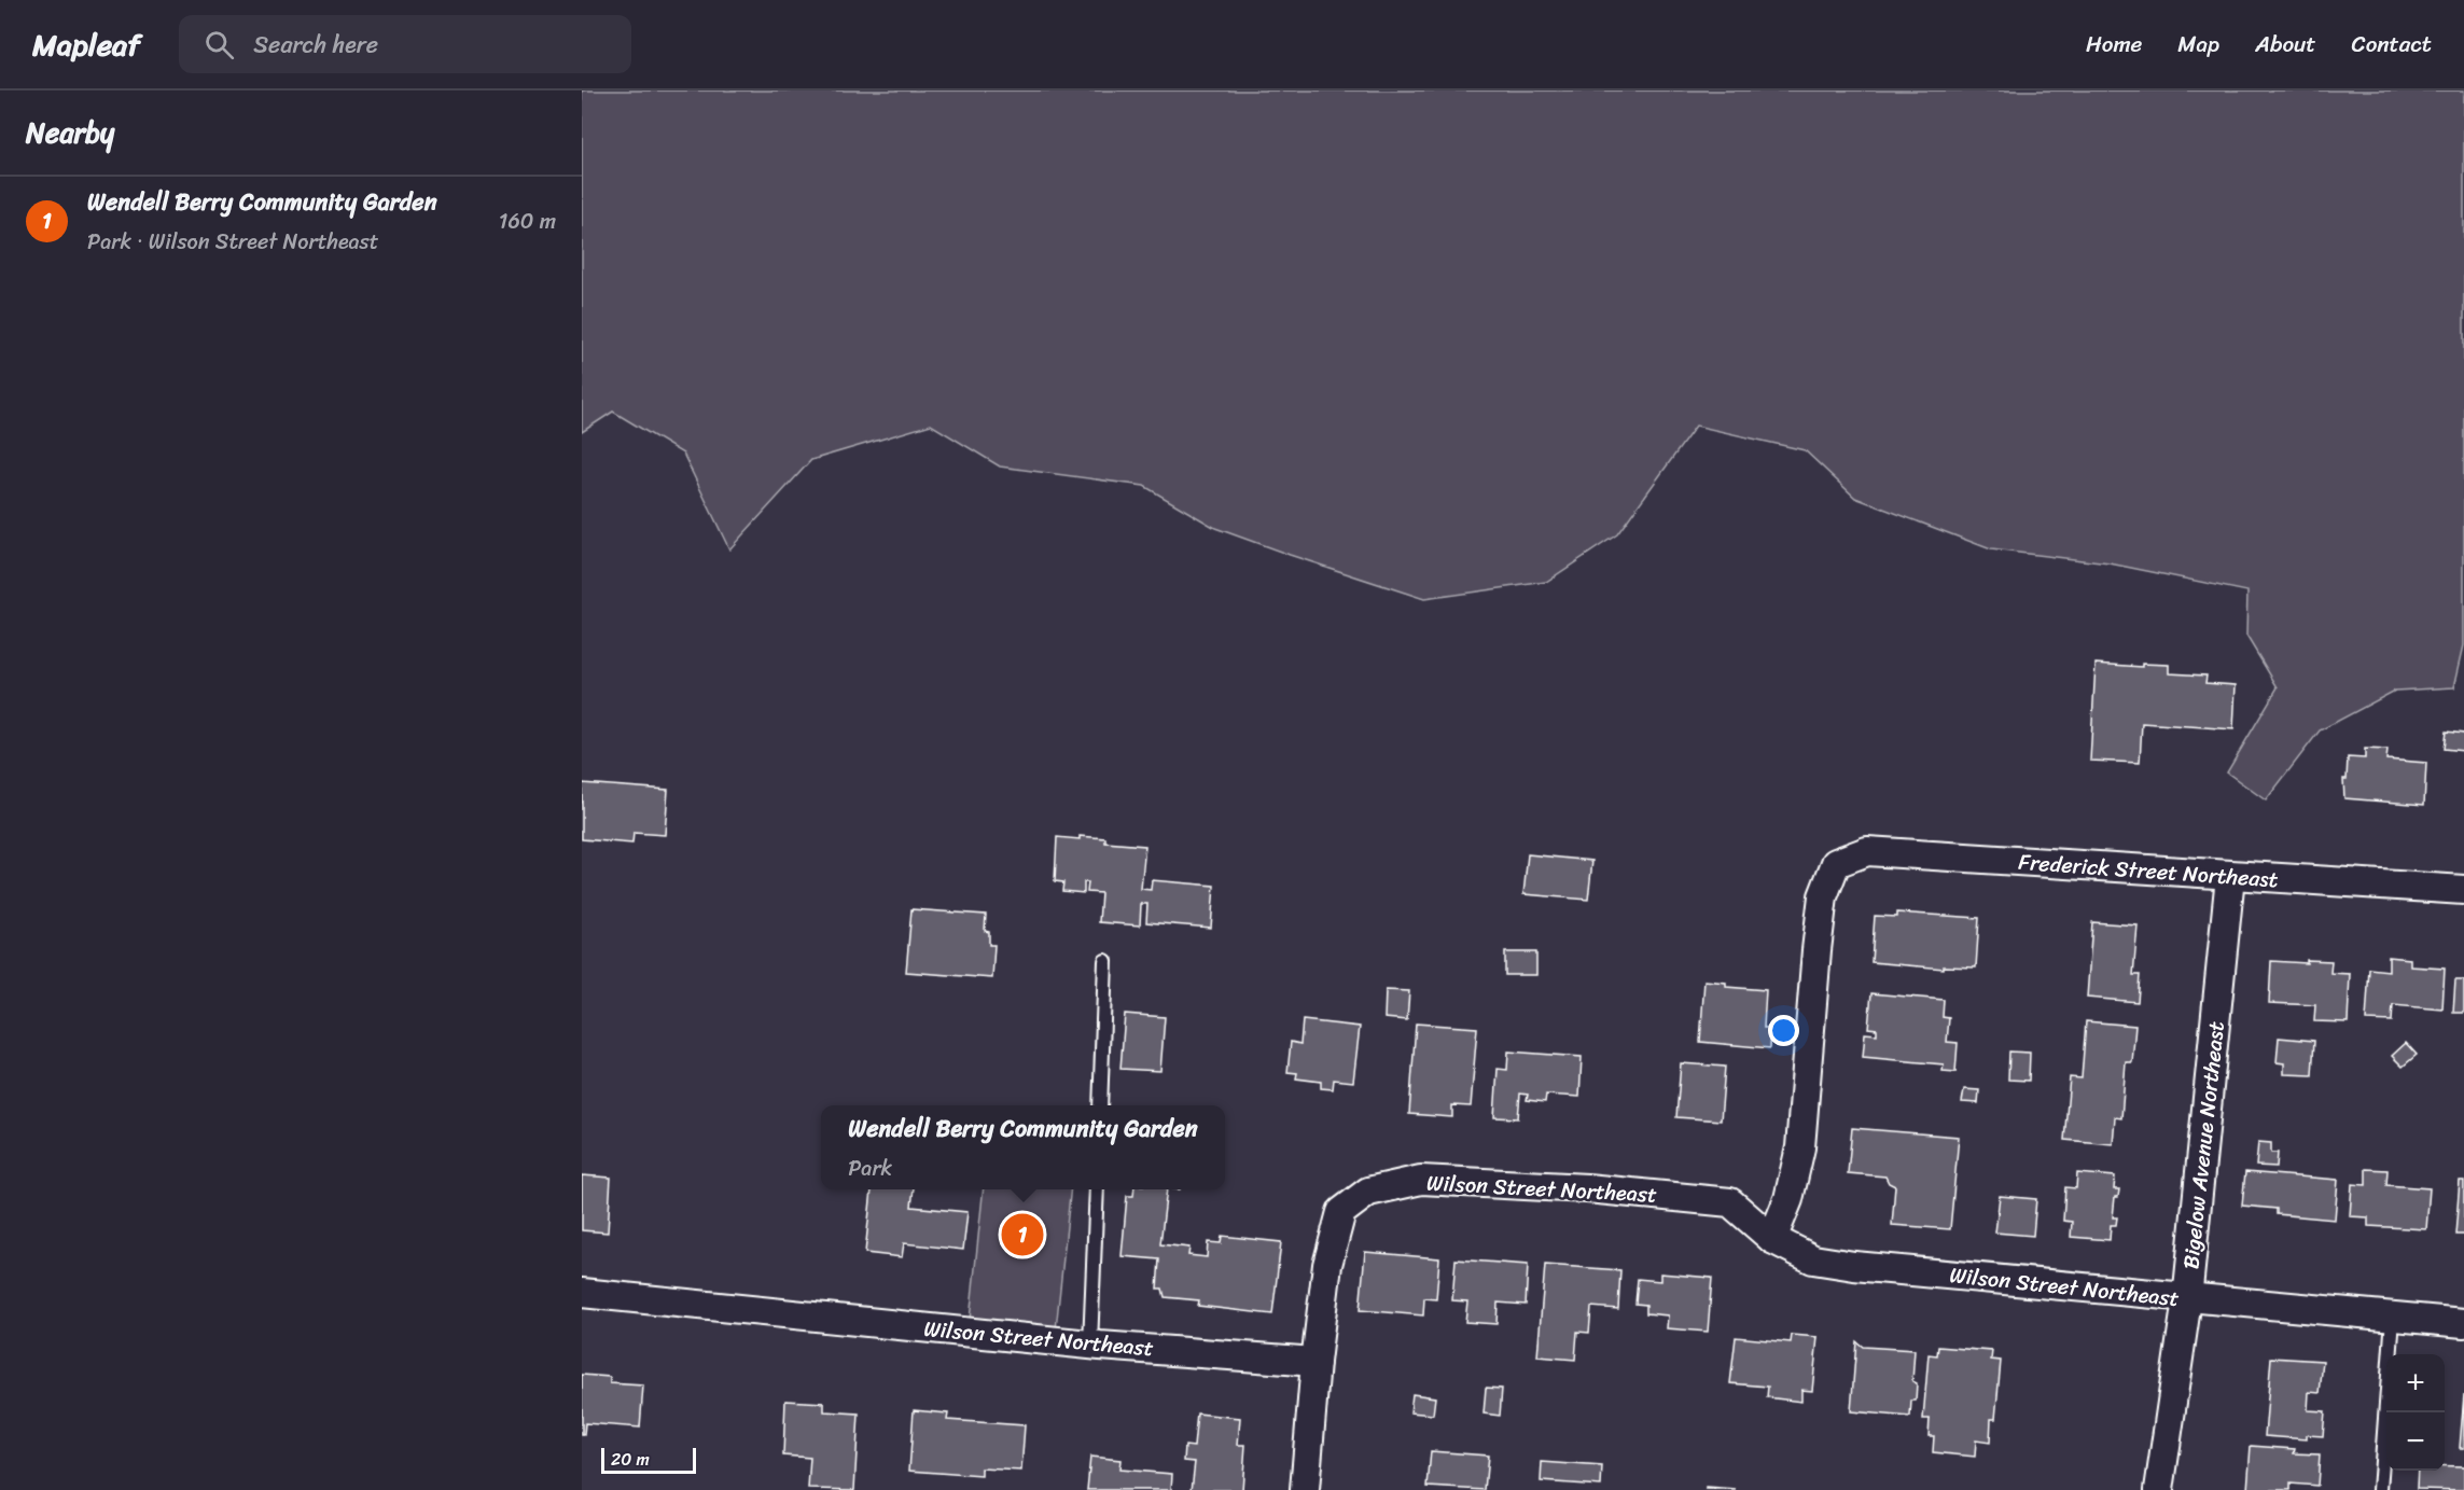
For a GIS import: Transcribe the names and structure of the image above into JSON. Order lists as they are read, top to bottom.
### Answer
{
  "streets": {
    "street": ["Frederick Street Northeast", "Bigelow Avenue Northeast", "Wilson Street Northeast"]
  },
  "crossings": [
    ["Frederick Street Northeast", "Bigelow Avenue Northeast"],
    ["Frederick Street Northeast", "Wilson Street Northeast"],
    ["Bigelow Avenue Northeast", "Wilson Street Northeast"]
  ],
  "scale_bar": "20 m",
  "page": {
    "header": "Mapleaf",
    "search": "Search here",
    "nav": [
      "Home",
      "Map",
      "About",
      "Contact"
    ],
    "heading": "Nearby",
    "list": [
      {
        "mark": "1",
        "name": "Wendell Berry Community Garden",
        "note": "Park · Wilson Street Northeast",
        "value": "160 m"
      }
    ],
    "popup": ["Wendell Berry Community Garden", "Park"],
    "pins": "1",
    "map_buttons": ["+", "−"],
    "scale": "20 m"
  }
}
